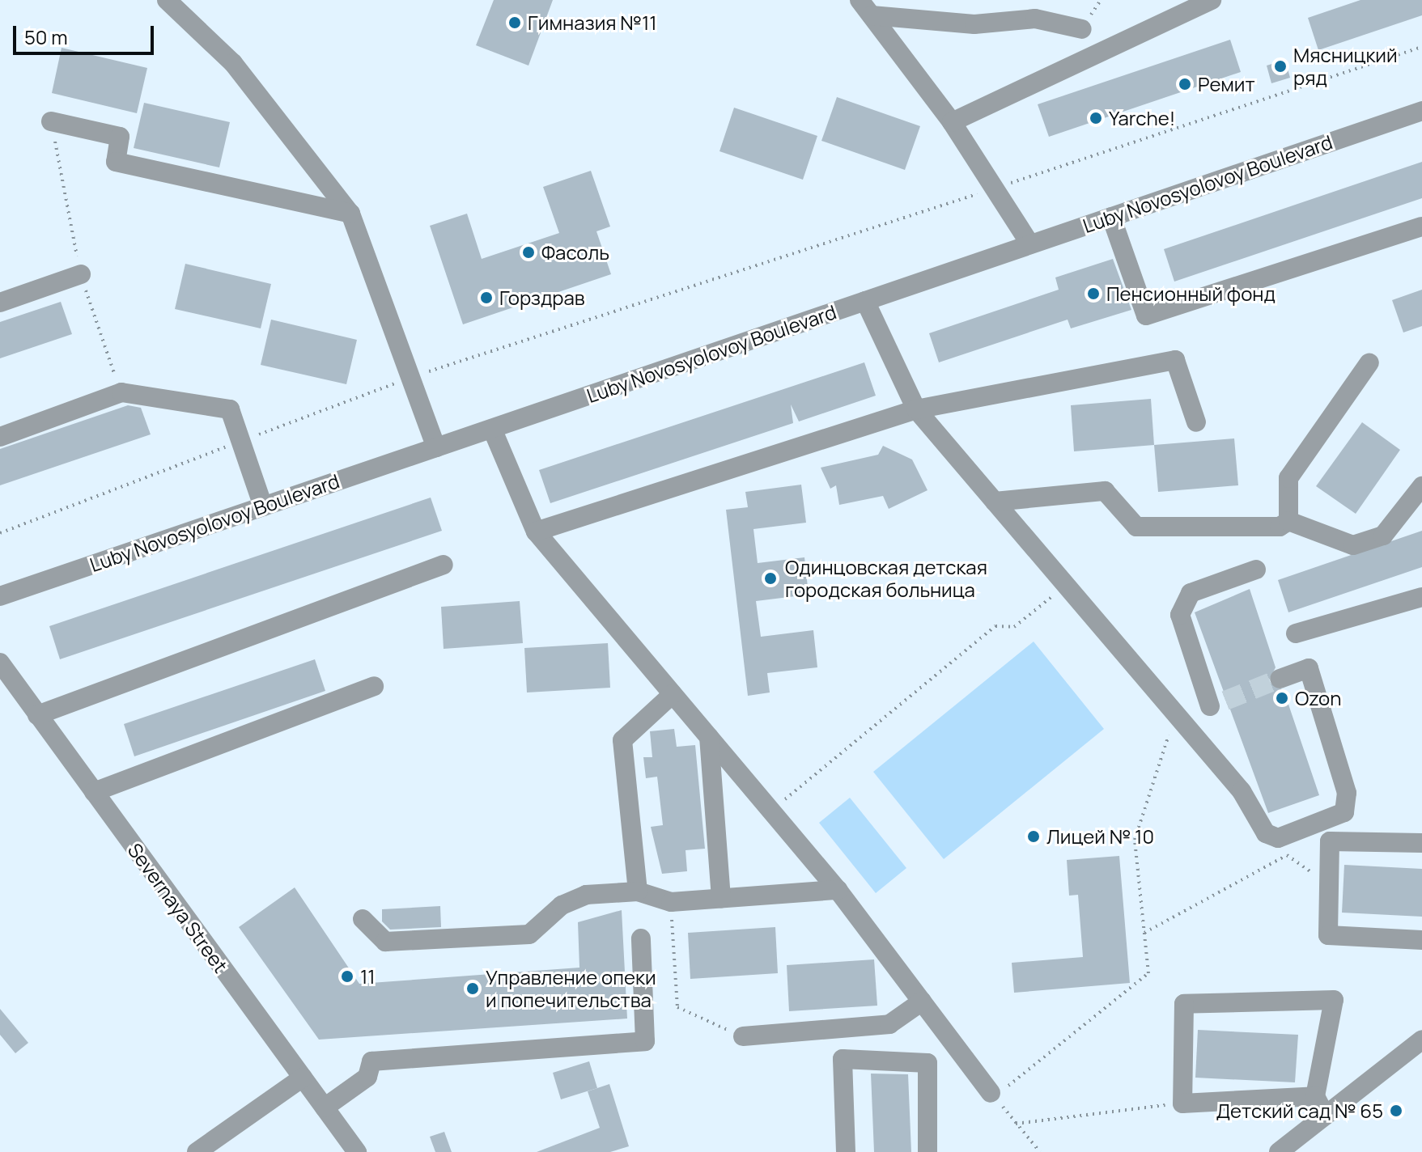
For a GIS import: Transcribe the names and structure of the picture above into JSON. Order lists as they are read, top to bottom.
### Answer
{
  "streets": {
    "street": ["Luby Novosyolovoy Boulevard", "Severnaya Street"]
  },
  "places": [
    "Гимназия №11",
    "Мясницкий ряд",
    "Ремит",
    "Yarche!",
    "Фасоль",
    "Пенсионный фонд",
    "Горздрав",
    "Одинцовская детская городская больница",
    "Ozon",
    "Лицей № 10",
    "11",
    "Управление опеки и попечительства",
    "Детский сад № 65"
  ],
  "scale_bar": "50 m"
}
